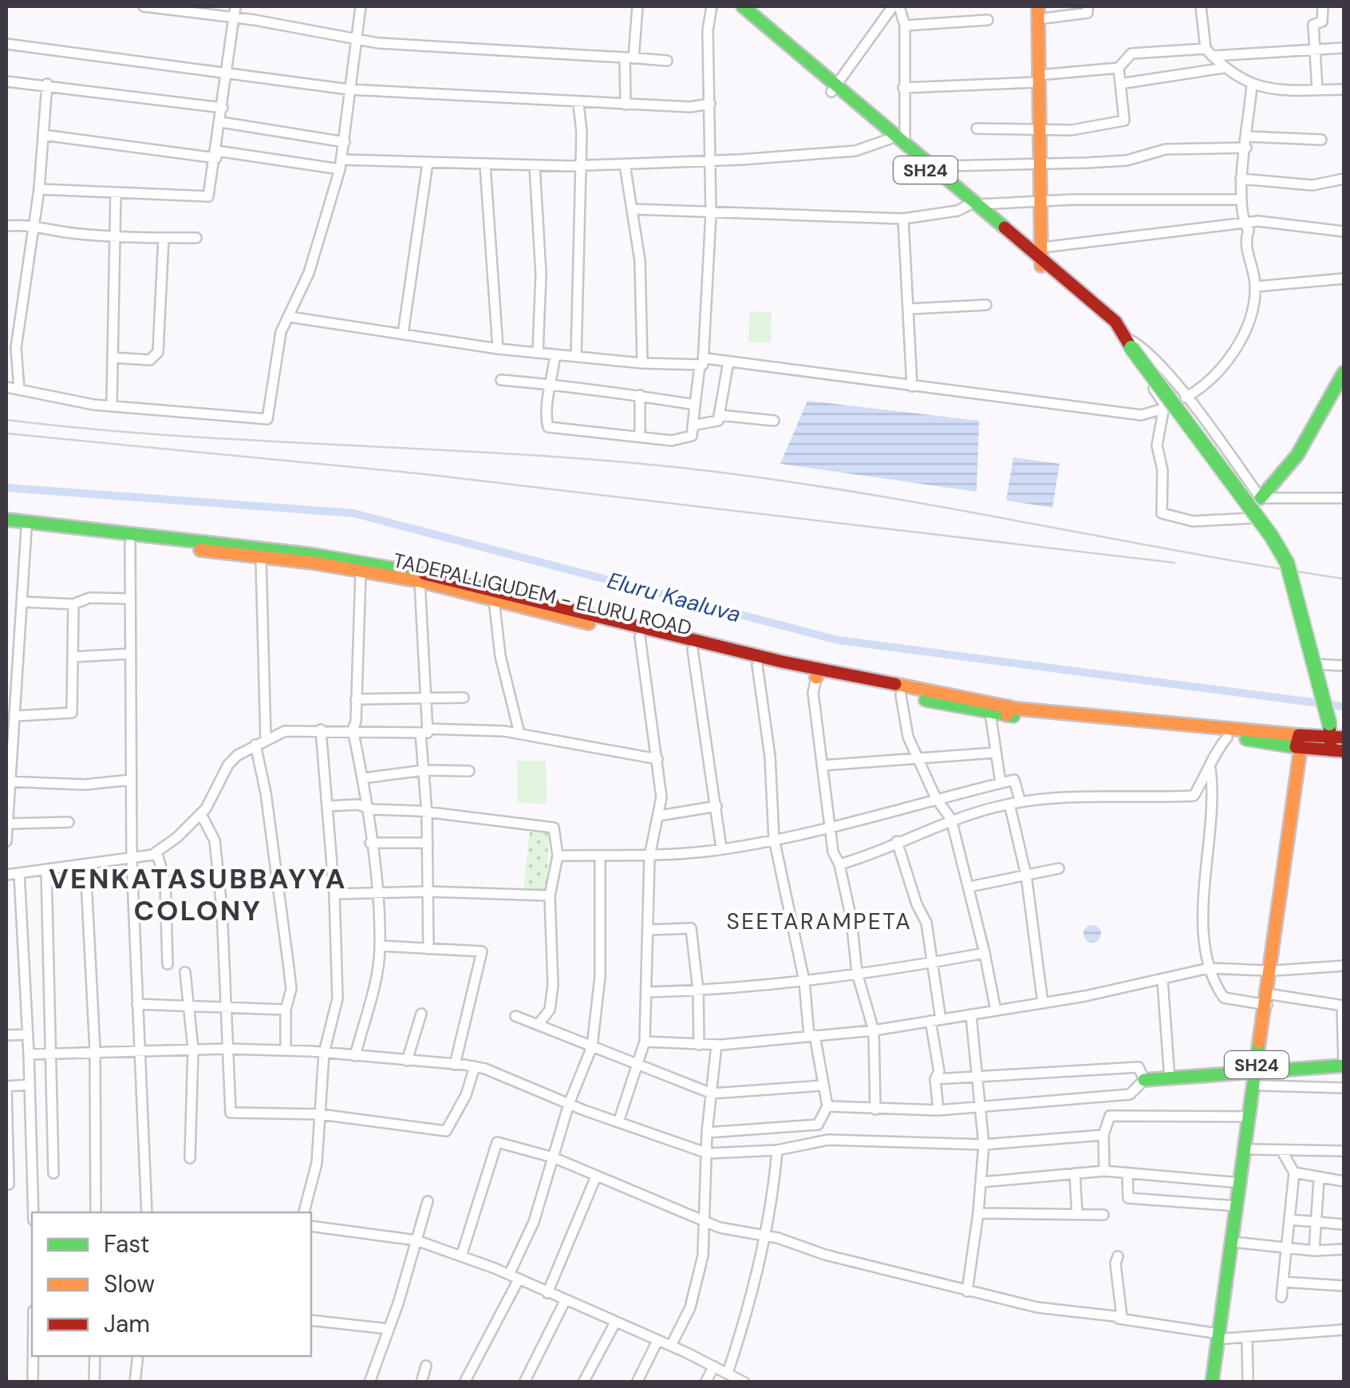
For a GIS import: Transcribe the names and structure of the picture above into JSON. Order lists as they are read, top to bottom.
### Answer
{
  "streets": {
    "main road": ["SH24", "TADEPALLIGUDEM - ELURU ROAD"]
  },
  "crossings": [
    ["SH24", "TADEPALLIGUDEM - ELURU ROAD"]
  ],
  "districts": ["VENKATASUBBAYYA COLONY", "SEETARAMPETA"],
  "water": ["Eluru Kaaluva"],
  "legend": ["Fast", "Slow", "Jam"]
}
